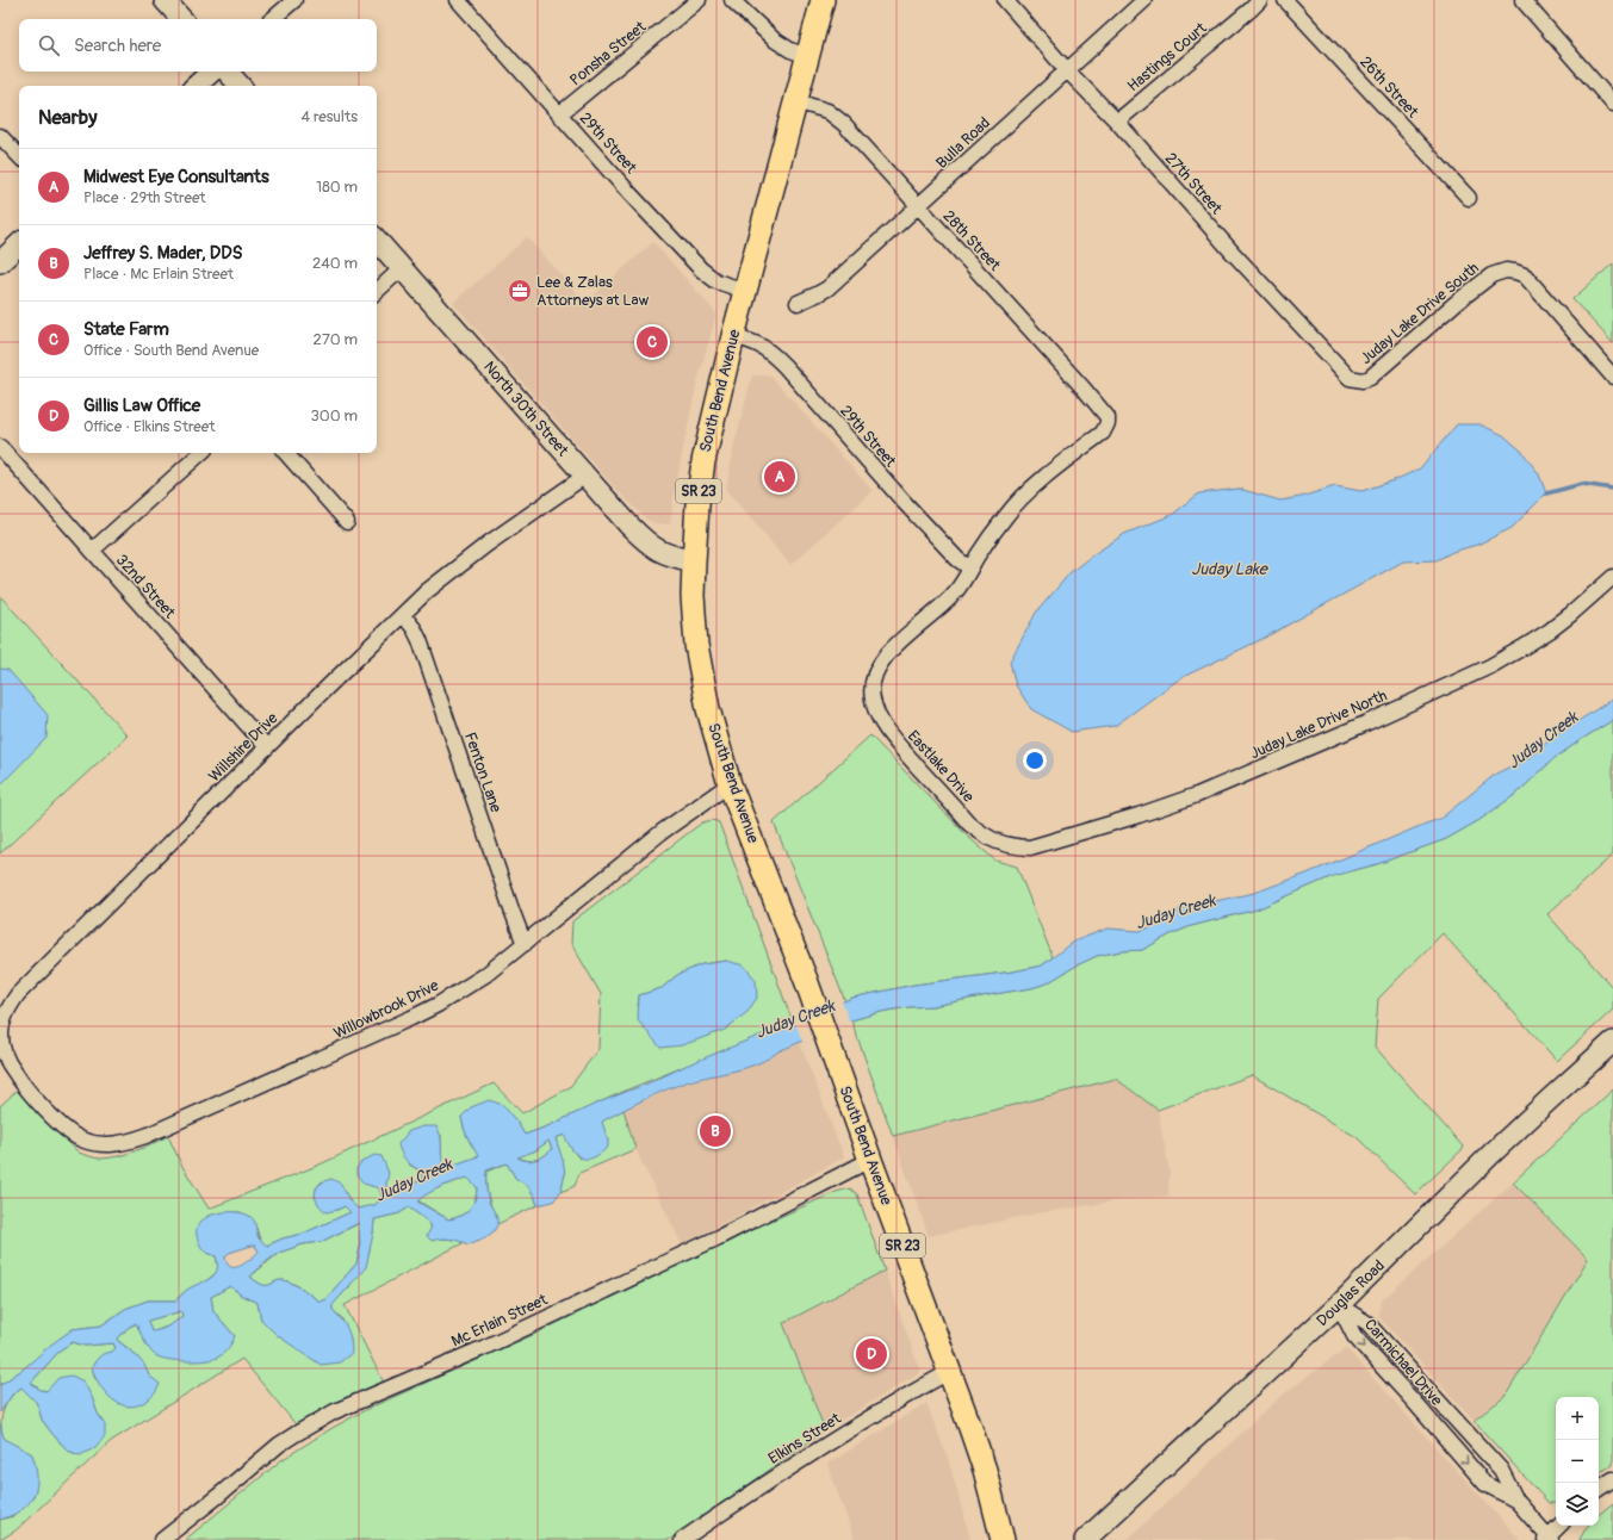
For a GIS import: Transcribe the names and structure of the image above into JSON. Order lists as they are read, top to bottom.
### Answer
{
  "streets": {
    "main road": ["South Bend Avenue", "SR 23"],
    "street": [
      "Ponsha Street",
      "Hastings Court",
      "26th Street",
      "29th Street",
      "Bulla Road",
      "27th Street",
      "28th Street",
      "Juday Lake Drive South",
      "North 30th Street",
      "32nd Street",
      "Juday Lake Drive North",
      "Willshire Drive",
      "Eastlake Drive",
      "Fenton Lane",
      "Willowbrook Drive",
      "Douglas Road",
      "Mc Erlain Street",
      "Carmichael Drive",
      "Elkins Street"
    ]
  },
  "crossings": [
    ["Ponsha Street", "29th Street"],
    ["Hastings Court", "27th Street"],
    ["29th Street", "28th Street"],
    ["29th Street", "South Bend Avenue"],
    ["29th Street", "Eastlake Drive"],
    ["Bulla Road", "27th Street"],
    ["Bulla Road", "28th Street"],
    ["27th Street", "Juday Lake Drive South"],
    ["28th Street", "South Bend Avenue"],
    ["28th Street", "Eastlake Drive"],
    ["South Bend Avenue", "North 30th Street"],
    ["South Bend Avenue", "Willowbrook Drive"],
    ["South Bend Avenue", "Mc Erlain Street"],
    ["South Bend Avenue", "Elkins Street"],
    ["North 30th Street", "Willshire Drive"],
    ["32nd Street", "Willshire Drive"],
    ["Juday Lake Drive North", "Eastlake Drive"],
    ["Willshire Drive", "Fenton Lane"],
    ["Willshire Drive", "Willowbrook Drive"],
    ["Fenton Lane", "Willowbrook Drive"],
    ["Douglas Road", "Carmichael Drive"]
  ],
  "water": ["Juday Lake", "Juday Creek"],
  "places": {
    "office": ["Lee & Zalas Attorneys at Law"]
  },
  "page": {
    "search": "Search here",
    "heading": ["Nearby", "4 results"],
    "list": [
      {
        "mark": "A",
        "name": "Midwest Eye Consultants",
        "note": "Place · 29th Street",
        "value": "180 m"
      },
      {
        "mark": "B",
        "name": "Jeffrey S. Mader, DDS",
        "note": "Place · Mc Erlain Street",
        "value": "240 m"
      },
      {
        "mark": "C",
        "name": "State Farm",
        "note": "Office · South Bend Avenue",
        "value": "270 m"
      },
      {
        "mark": "D",
        "name": "Gillis Law Office",
        "note": "Office · Elkins Street",
        "value": "300 m"
      }
    ],
    "pins": [
      "C",
      "A",
      "B",
      "D"
    ],
    "map_buttons": ["+", "−"]
  }
}
